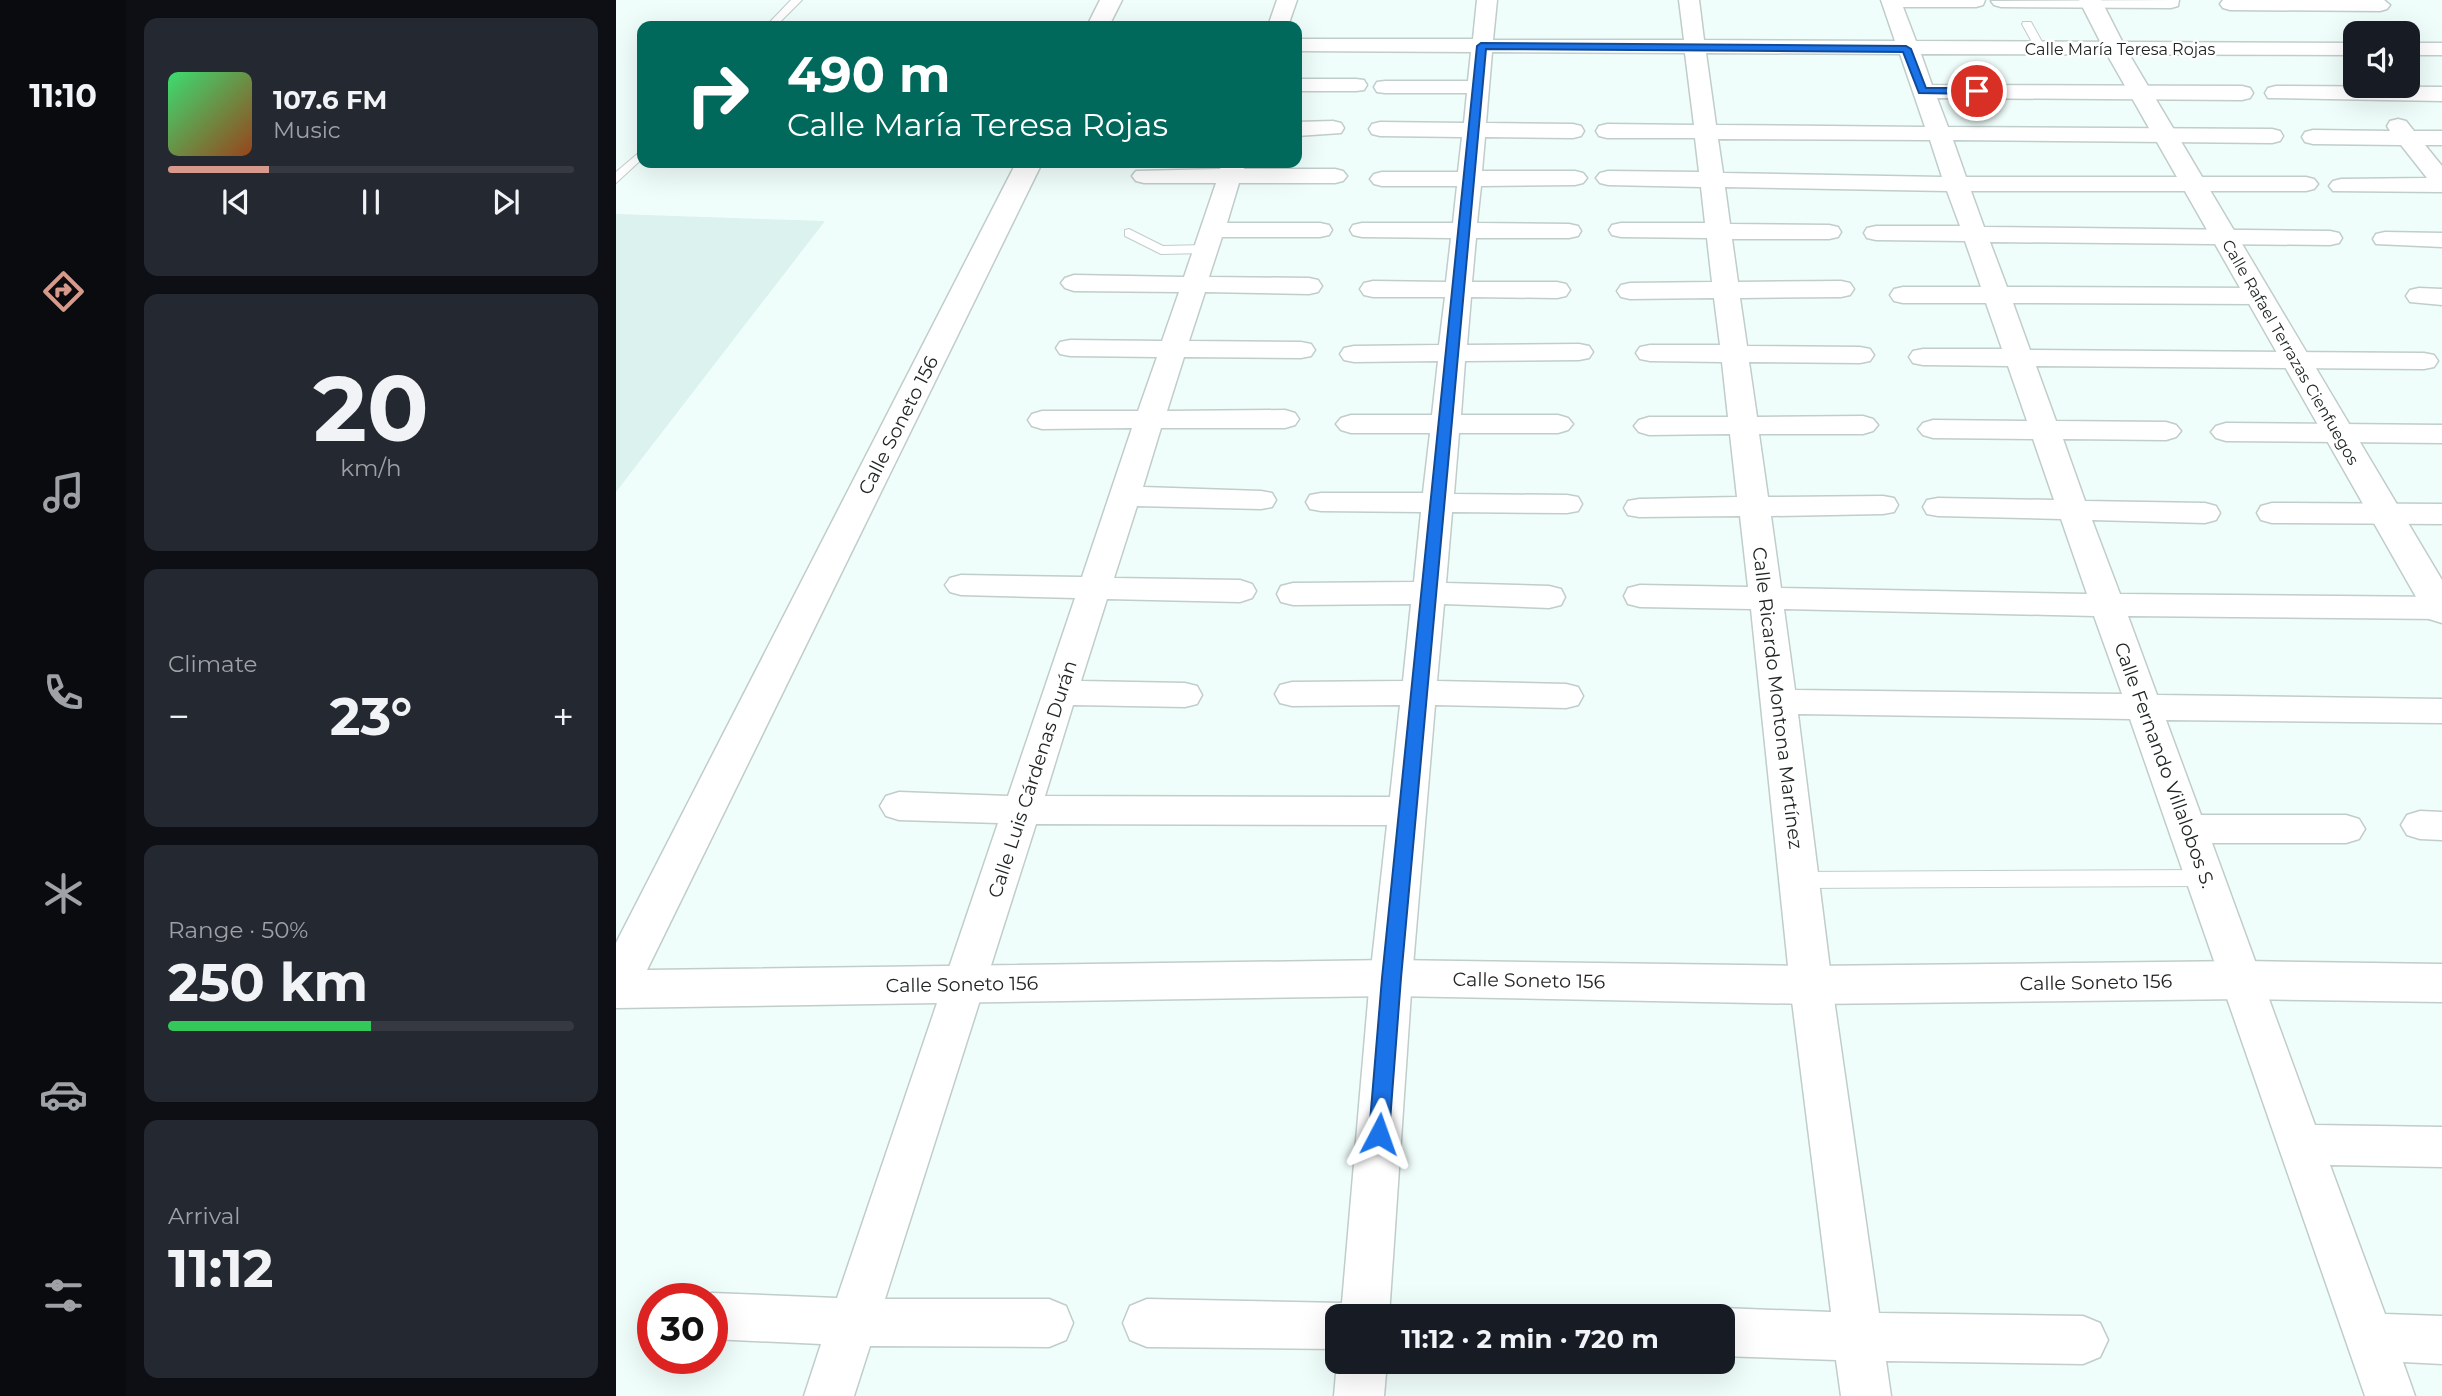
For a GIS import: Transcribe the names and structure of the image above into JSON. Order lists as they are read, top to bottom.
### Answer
{
  "streets": {
    "street": [
      "Calle María Teresa Rojas",
      "Calle Rafael Terrazas Cienfuegos",
      "Calle Soneto 156",
      "Calle Ricardo Montona Martínez",
      "Calle Fernando Villalobos S.",
      "Calle Luis Cárdenas Durán"
    ]
  },
  "crossings": [
    ["Calle María Teresa Rojas", "Calle Rafael Terrazas Cienfuegos"],
    ["Calle María Teresa Rojas", "Calle Fernando Villalobos S."],
    ["Calle Soneto 156", "Calle Ricardo Montona Martínez"],
    ["Calle Soneto 156", "Calle Fernando Villalobos S."],
    ["Calle Soneto 156", "Calle Luis Cárdenas Durán"]
  ],
  "page": {
    "tabs": "11:10",
    "turn": ["490 m", "Calle María Teresa Rojas"],
    "song": ["107.6 FM", "Music"],
    "tile": [
      ["20", "km/h"],
      "Climate",
      ["Range · 50%", "250 km"],
      ["Arrival", "11:12"]
    ],
    "heat": ["−", "23°", "+"],
    "limit": "30",
    "trip": "11:12 · 2 min · 720 m"
  }
}
